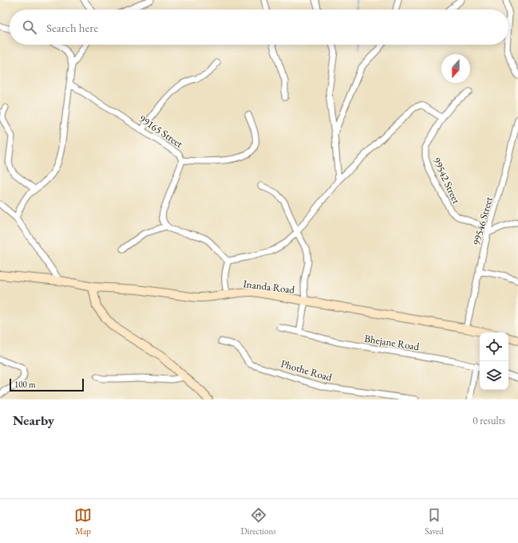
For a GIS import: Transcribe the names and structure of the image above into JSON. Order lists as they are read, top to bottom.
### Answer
{
  "streets": {
    "street": [
      "99165 Street",
      "99542 Street",
      "99546 Street",
      "Inanda Road",
      "Bhejane Road",
      "Phothe Road"
    ]
  },
  "crossings": [
    ["99542 Street", "99546 Street"],
    ["99546 Street", "Inanda Road"]
  ],
  "scale_bar": "100 m",
  "north": "bottom",
  "page": {
    "search": "Search here",
    "scale": "100 m",
    "heading": ["Nearby", "0 results"],
    "nav": ["Map", "Directions", "Saved"]
  }
}
